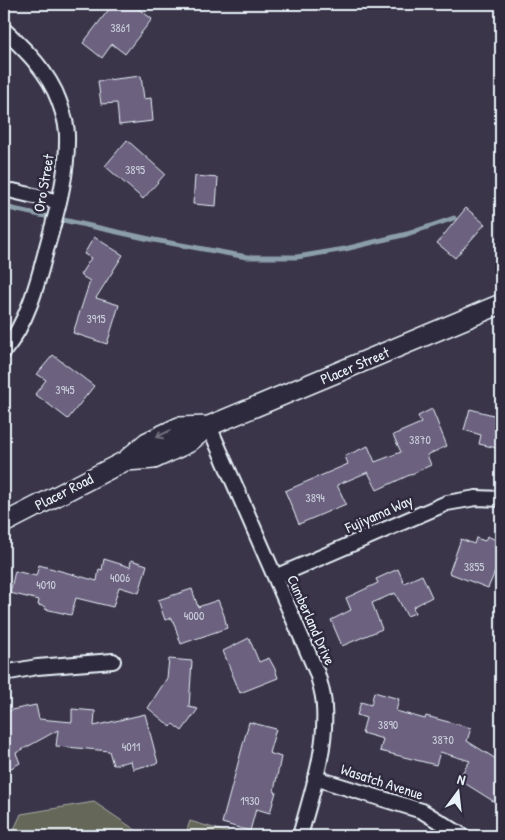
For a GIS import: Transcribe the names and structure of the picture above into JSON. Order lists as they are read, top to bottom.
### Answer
{
  "streets": {
    "main road": ["Placer Street", "Placer Road"],
    "street": [
      "Oro Street",
      "Fujiyama Way",
      "Cumberland Drive",
      "Wasatch Avenue"
    ]
  },
  "crossings": [
    ["Placer Street", "Placer Road"],
    ["Placer Street", "Cumberland Drive"],
    ["Placer Road", "Cumberland Drive"],
    ["Fujiyama Way", "Cumberland Drive"],
    ["Cumberland Drive", "Wasatch Avenue"]
  ],
  "house_numbers": [
    "3861",
    "3895",
    "3915",
    "3945",
    "3870",
    "3894",
    "3855",
    "4006",
    "4010",
    "4000",
    "3890",
    "3870",
    "4011",
    "1930"
  ],
  "north": "top"
}
